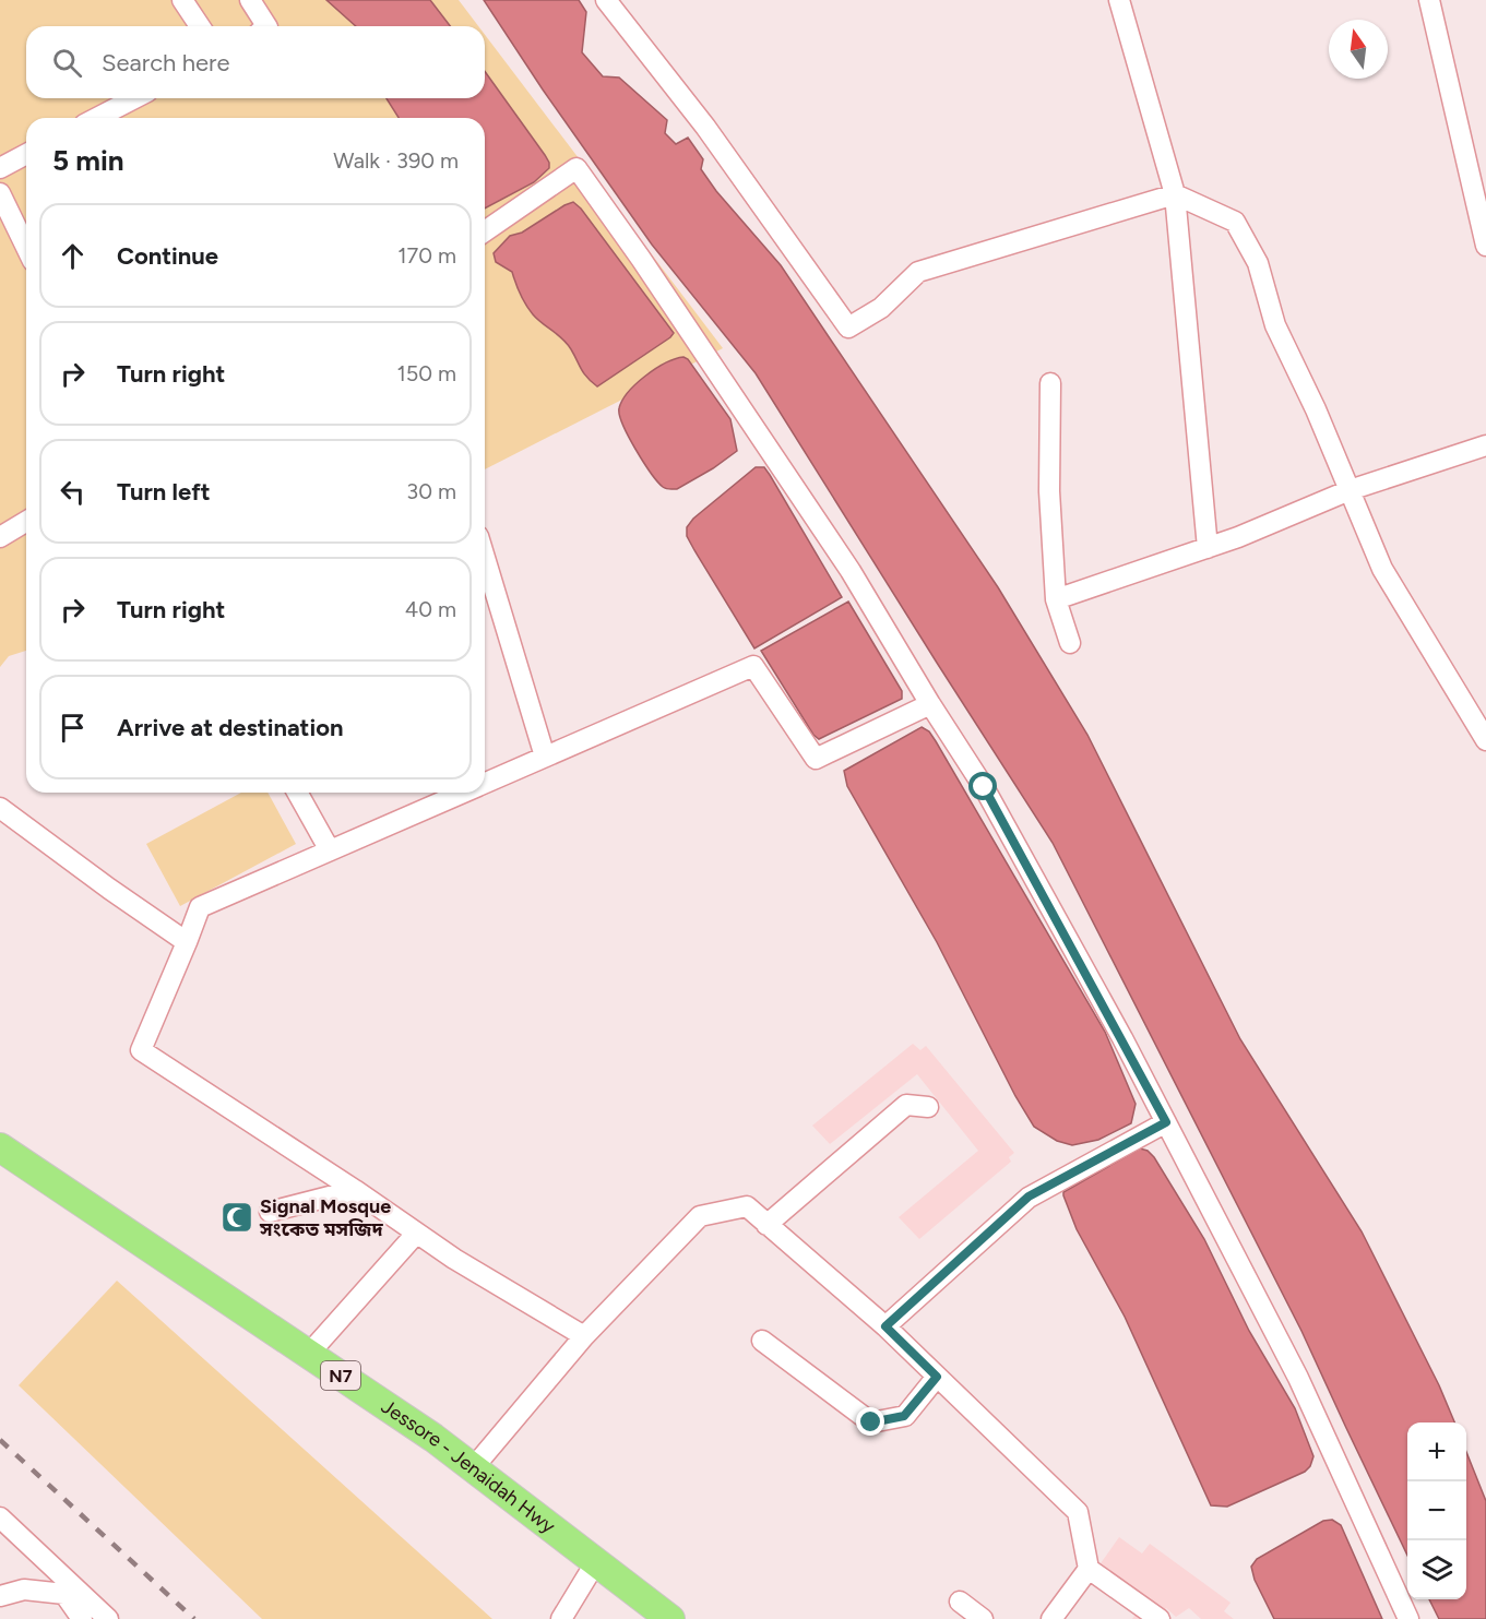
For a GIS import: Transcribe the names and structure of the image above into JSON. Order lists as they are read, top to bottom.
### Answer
{
  "streets": {
    "highway": ["N7", "Jessore - Jenaidah Hwy"]
  },
  "places": {
    "mosque": ["Signal Mosque সংকেত মসজিদ"]
  },
  "north": "top",
  "page": {
    "search": "Search here",
    "heading": ["5 min", "Walk · 390 m"],
    "list": [
      ["Continue", "170 m"],
      ["Turn right", "150 m"],
      ["Turn left", "30 m"],
      ["Turn right", "40 m"],
      "Arrive at destination"
    ],
    "map_buttons": ["+", "−"]
  }
}
